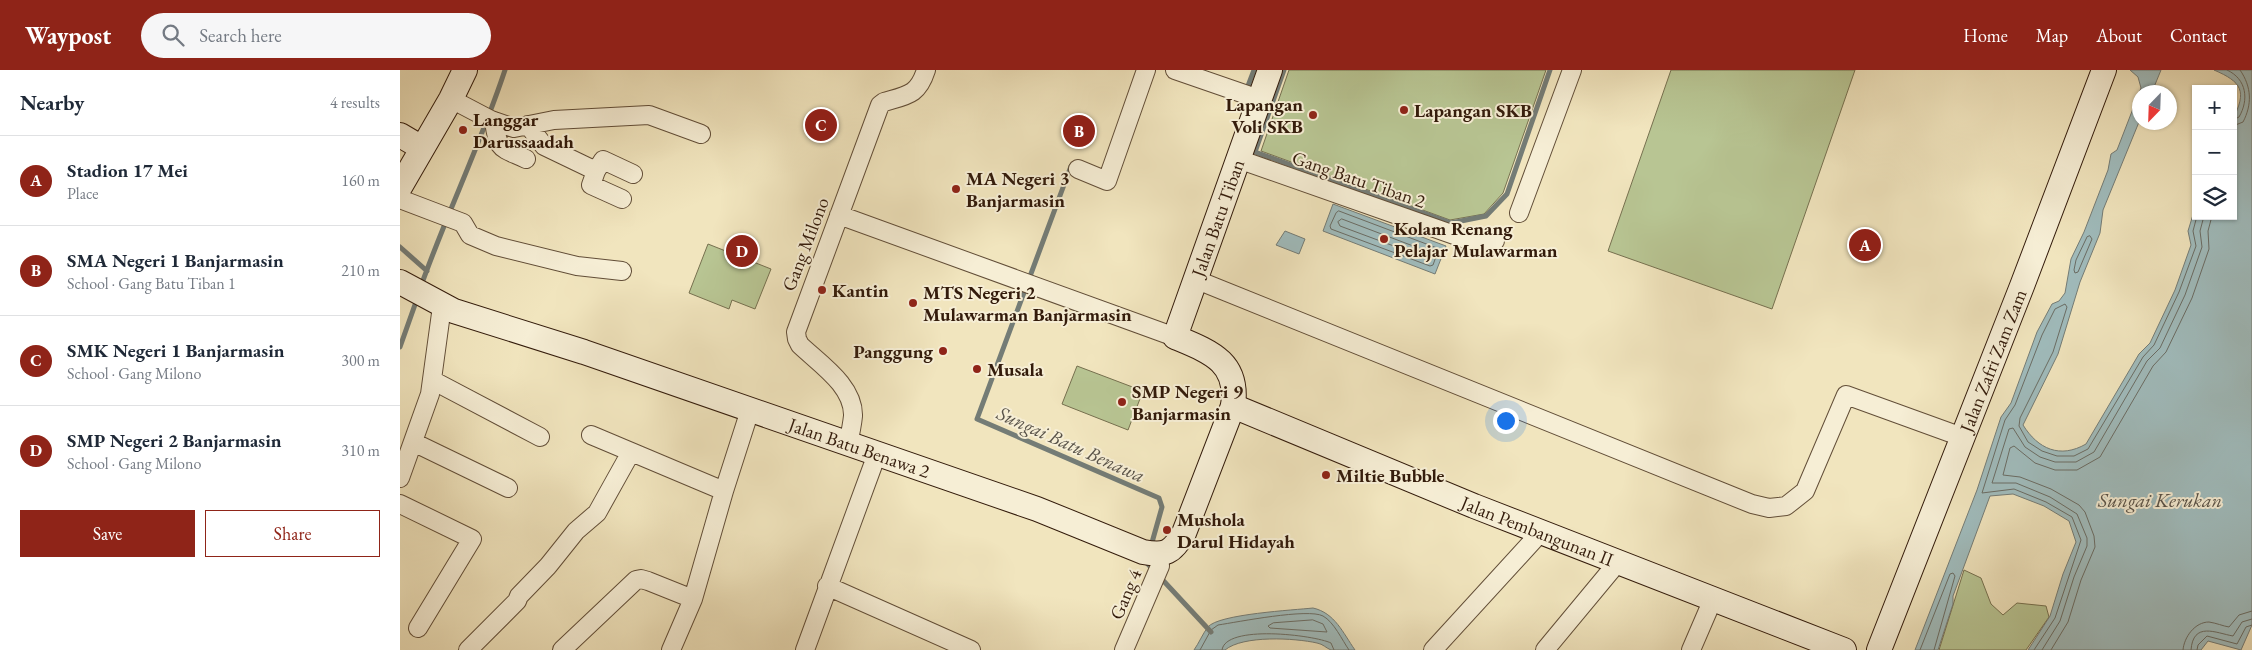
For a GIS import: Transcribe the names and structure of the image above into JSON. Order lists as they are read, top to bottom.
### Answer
{
  "streets": {
    "street": [
      "Gang Batu Tiban 2",
      "Jalan Batu Tiban",
      "Gang Milono",
      "Jalan Zafri Zam Zam",
      "Jalan Batu Benawa 2",
      "Jalan Pembangunan II",
      "Gang 4"
    ]
  },
  "crossings": [
    ["Gang Batu Tiban 2", "Jalan Batu Tiban"],
    ["Gang Milono", "Jalan Batu Benawa 2"],
    ["Jalan Batu Benawa 2", "Gang 4"]
  ],
  "water": ["Sungai Batu Benawa", "Sungai Kerukan"],
  "places": [
    "Lapangan SKB",
    "Lapangan Voli SKB",
    "Langgar Darussaadah",
    "MA Negeri 3 Banjarmasin",
    "Kolam Renang Pelajar Mulawarman",
    "Kantin",
    "MTS Negeri 2 Mulawarman Banjarmasin",
    "Panggung",
    "Musala",
    "SMP Negeri 9 Banjarmasin",
    "Miltie Bubble",
    "Mushola Darul Hidayah"
  ],
  "north": "bottom left",
  "page": {
    "header": "Waypost",
    "search": "Search here",
    "nav": [
      "Home",
      "Map",
      "About",
      "Contact"
    ],
    "heading": ["Nearby", "4 results"],
    "map_buttons": ["+", "−"],
    "pins": [
      "C",
      "B",
      "A",
      "D"
    ],
    "list": [
      {
        "mark": "A",
        "name": "Stadion 17 Mei",
        "note": "Place",
        "value": "160 m"
      },
      {
        "mark": "B",
        "name": "SMA Negeri 1 Banjarmasin",
        "note": "School · Gang Batu Tiban 1",
        "value": "210 m"
      },
      {
        "mark": "C",
        "name": "SMK Negeri 1 Banjarmasin",
        "note": "School · Gang Milono",
        "value": "300 m"
      },
      {
        "mark": "D",
        "name": "SMP Negeri 2 Banjarmasin",
        "note": "School · Gang Milono",
        "value": "310 m"
      }
    ],
    "buttons": ["Save", "Share"]
  }
}
